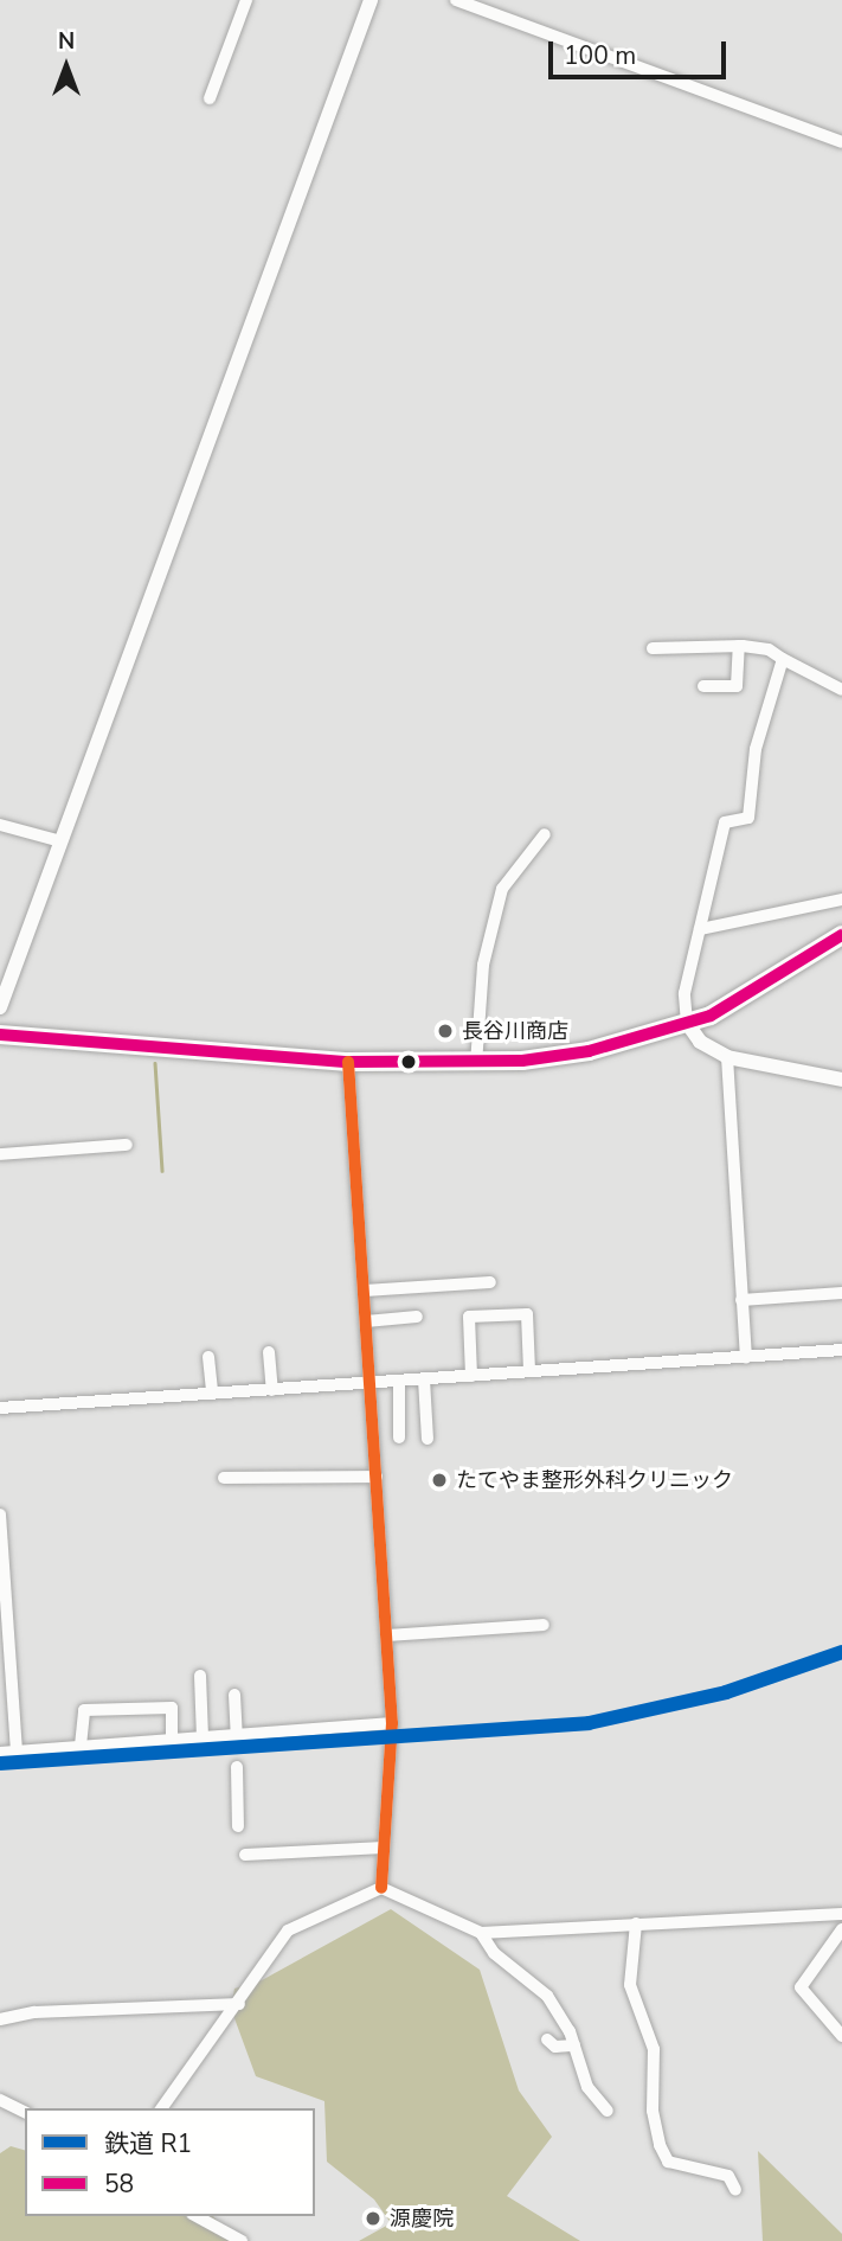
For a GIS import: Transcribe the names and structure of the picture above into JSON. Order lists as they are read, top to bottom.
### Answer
{
  "places": ["長谷川商店", "たてやま整形外科クリニック", "源慶院"],
  "lines": ["transit line 58", "rail line R1"],
  "legend": ["鉄道 R1", "58"],
  "scale_bar": "100 m",
  "north": "top"
}
